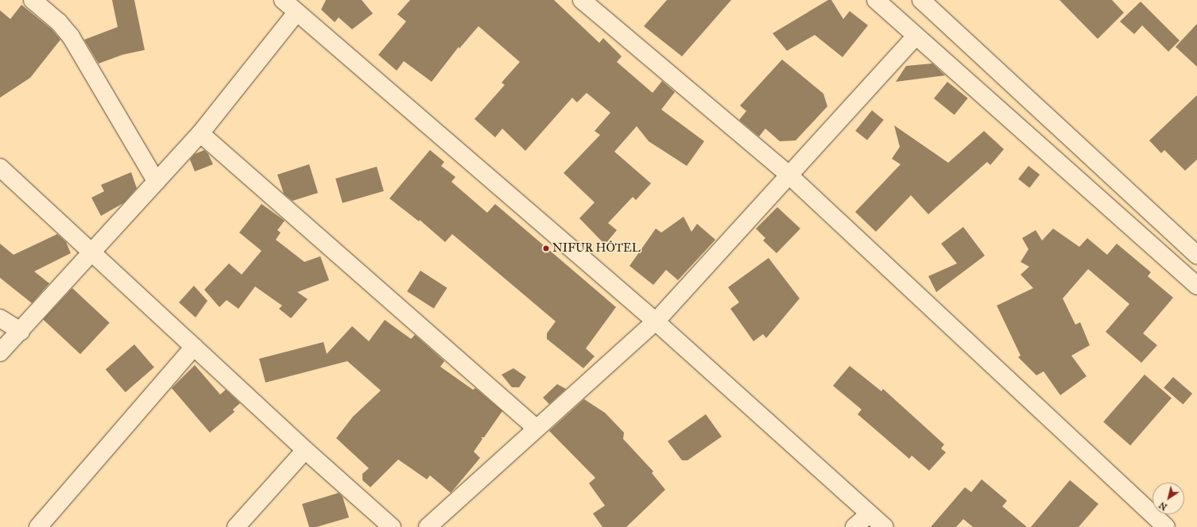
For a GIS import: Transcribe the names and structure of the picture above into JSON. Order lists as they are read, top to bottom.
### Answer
{
  "places": ["NIFUR HÔTEL"],
  "north": "bottom left"
}
